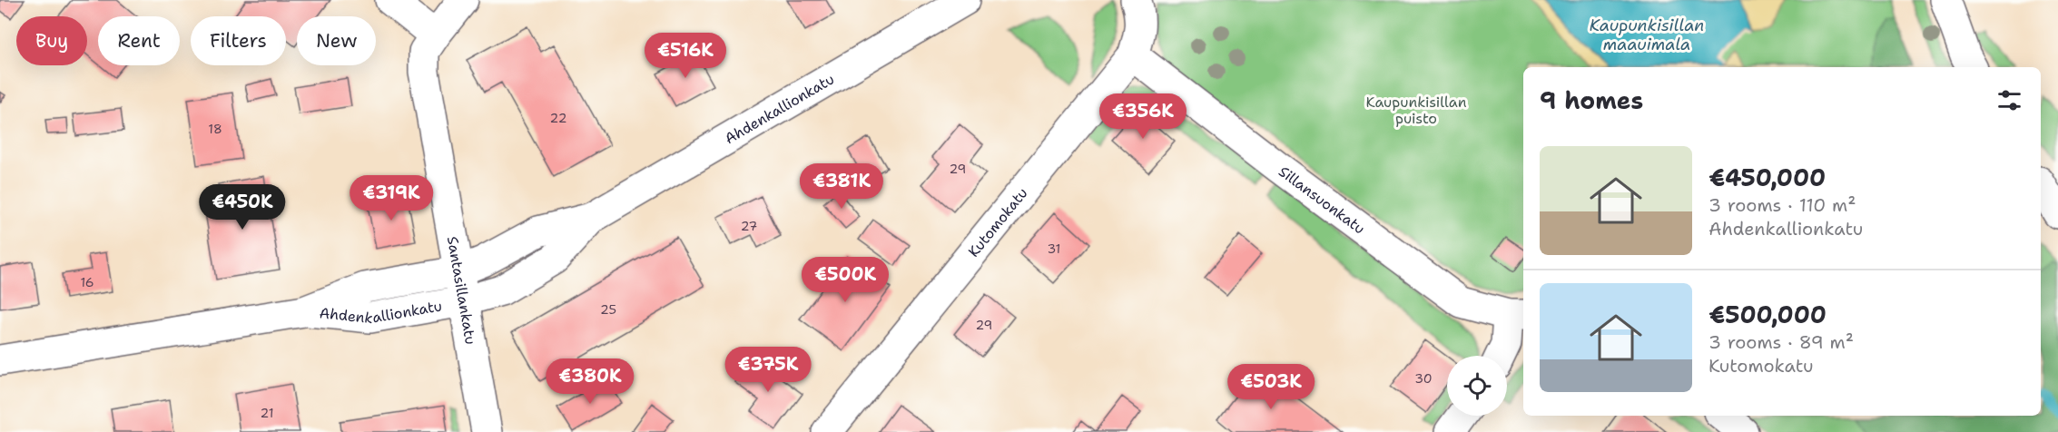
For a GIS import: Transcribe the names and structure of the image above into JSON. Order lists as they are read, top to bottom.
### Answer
{
  "streets": {
    "street": [
      "Ahdenkallionkatu",
      "Sillansuonkatu",
      "Kutomokatu",
      "Santasillankatu"
    ]
  },
  "crossings": [
    ["Ahdenkallionkatu", "Santasillankatu"],
    ["Sillansuonkatu", "Kutomokatu"]
  ],
  "water": ["Kaupunkisillan maauimala"],
  "parks": ["Kaupunkisillan puisto"],
  "house_numbers": [
    "22",
    "18",
    "29",
    "27",
    "31",
    "16",
    "25",
    "29",
    "30",
    "21"
  ],
  "page": {
    "chip": [
      "Buy",
      "Rent",
      "Filters",
      "New"
    ],
    "price": [
      "€516K",
      "€356K",
      "€381K",
      "€319K",
      "€450K",
      "€500K",
      "€375K",
      "€380K",
      "€503K"
    ],
    "heading": "9 homes",
    "list": [
      {
        "name": "€450,000",
        "note": "3 rooms · 110 m² · Ahdenkallionkatu"
      },
      {
        "name": "€500,000",
        "note": "3 rooms · 89 m² · Kutomokatu"
      }
    ]
  }
}
